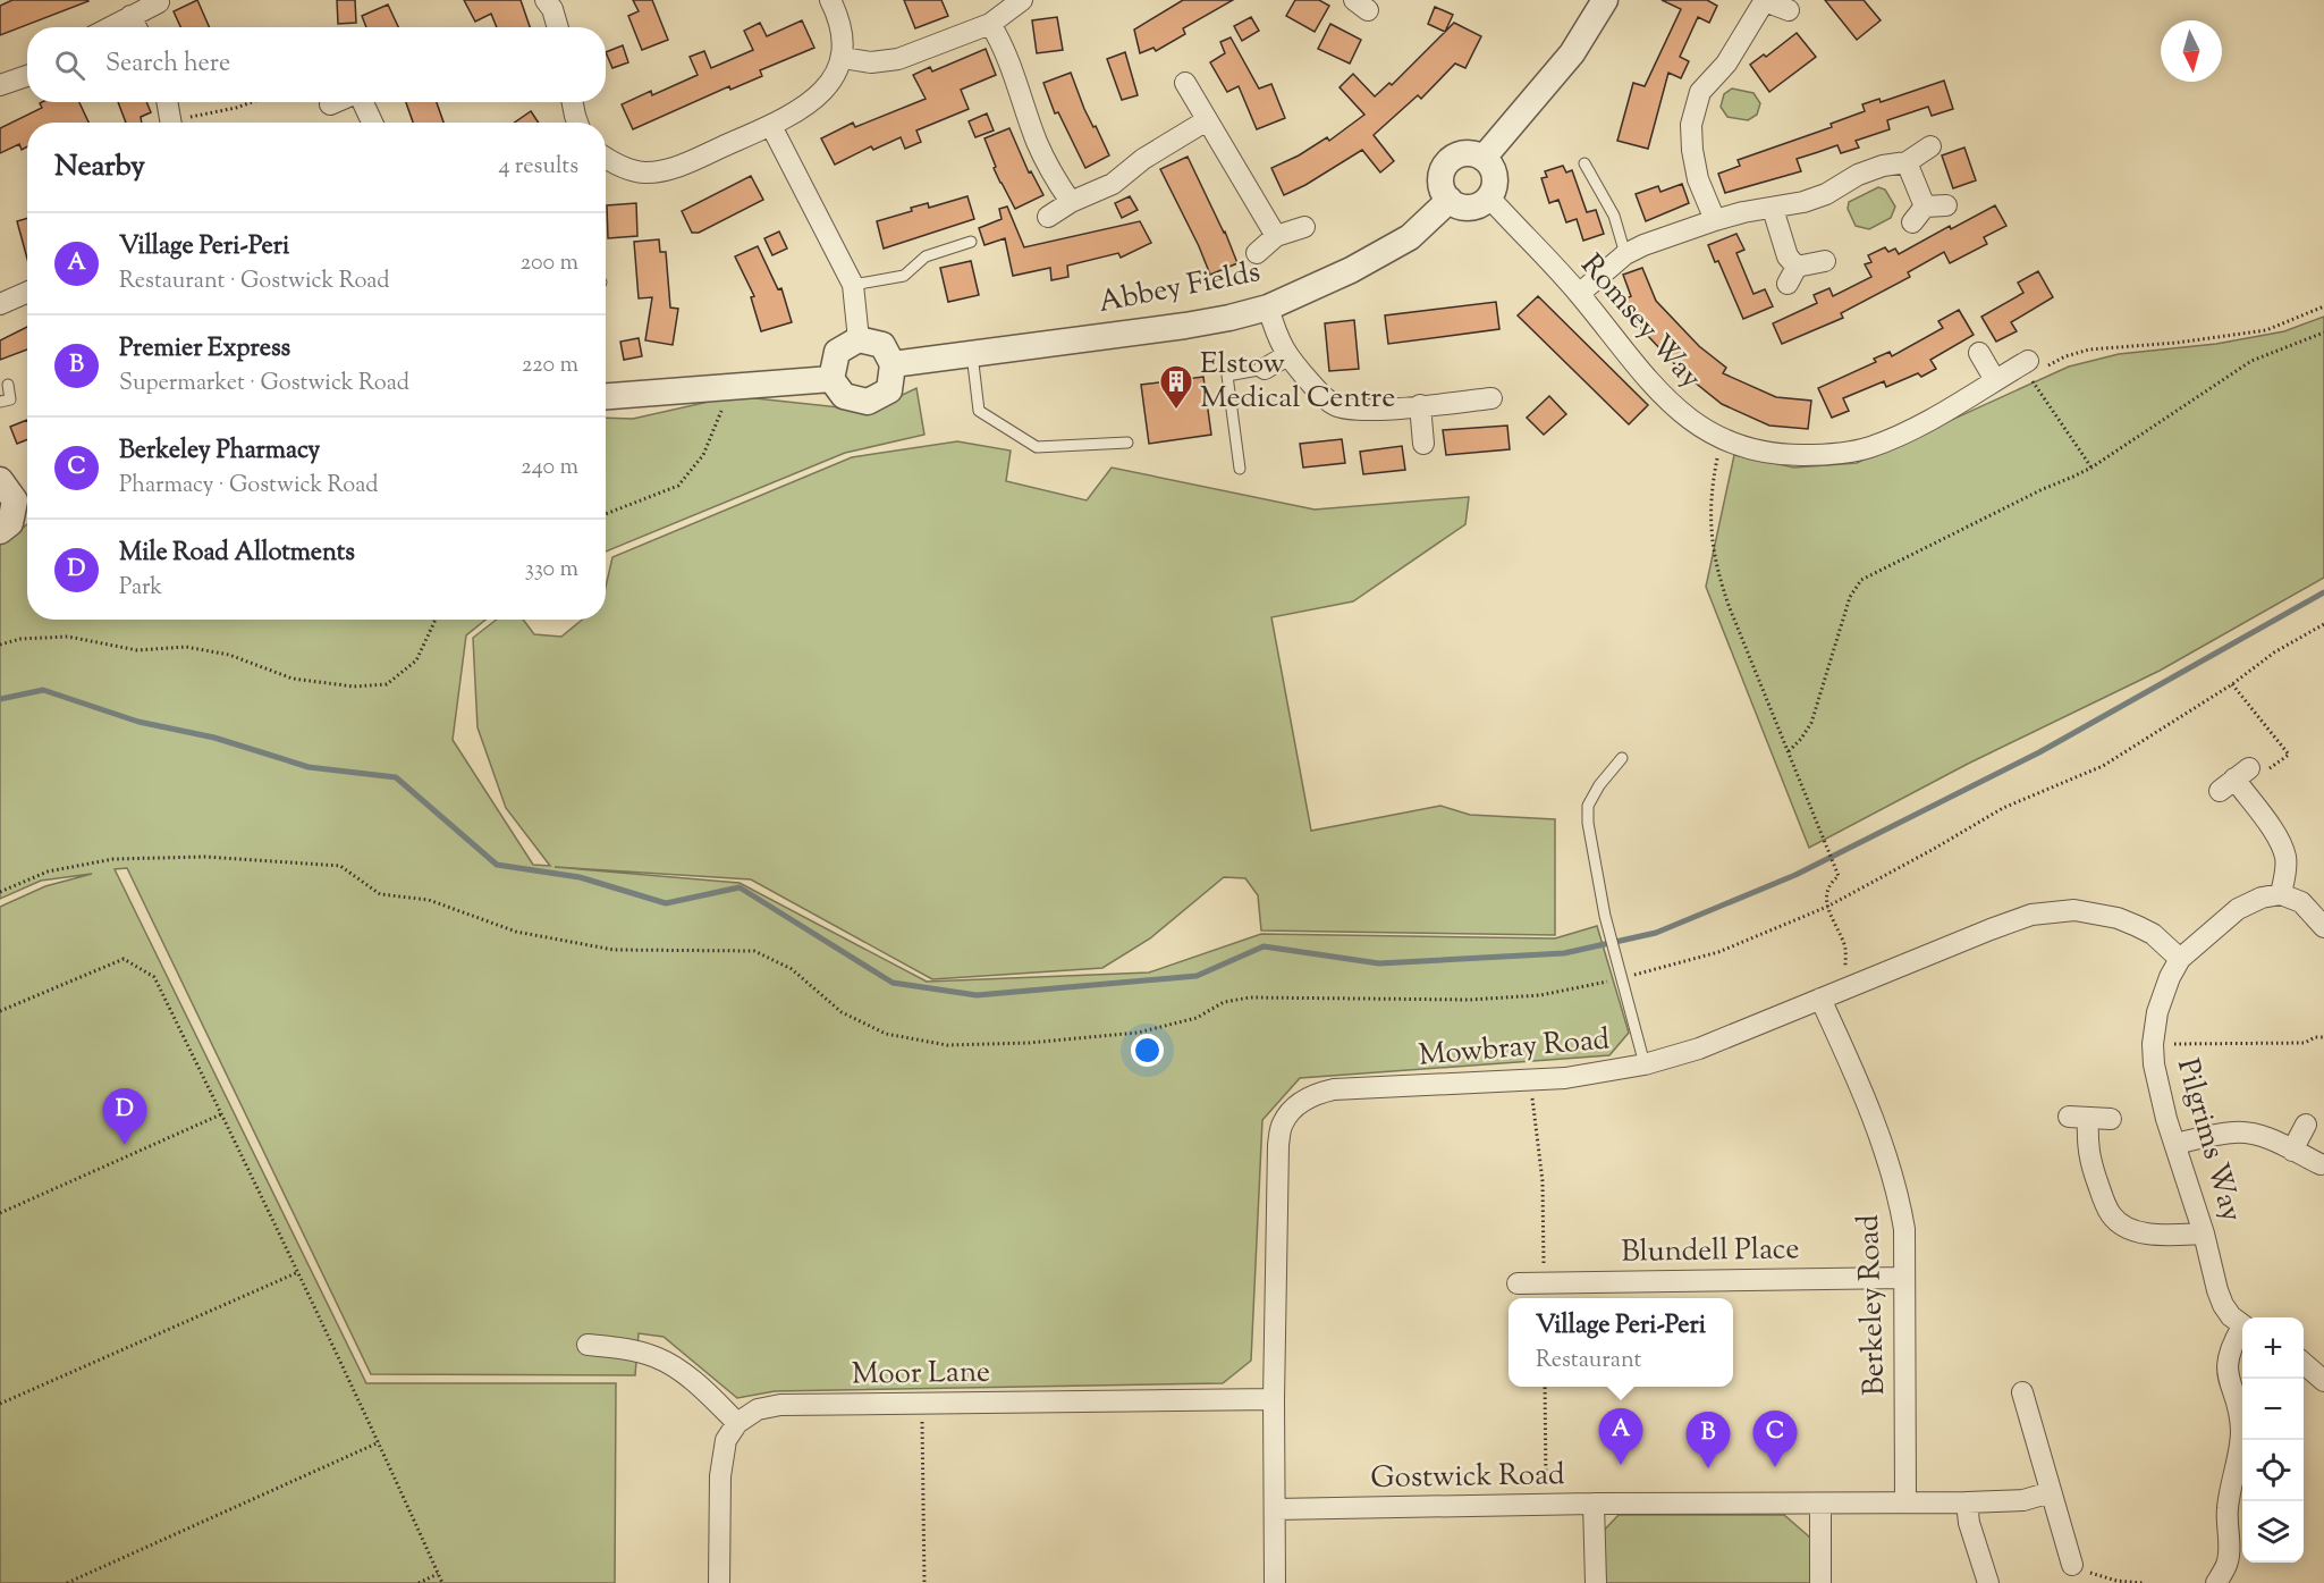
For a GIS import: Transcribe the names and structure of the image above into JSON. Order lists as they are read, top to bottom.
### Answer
{
  "streets": {
    "street": [
      "Abbey Fields",
      "Romsey Way",
      "Mowbray Road",
      "Pilgrims Way",
      "Blundell Place",
      "Berkeley Road",
      "Moor Lane",
      "Gostwick Road"
    ]
  },
  "crossings": [
    ["Abbey Fields", "Romsey Way"],
    ["Mowbray Road", "Pilgrims Way"],
    ["Mowbray Road", "Berkeley Road"],
    ["Mowbray Road", "Moor Lane"],
    ["Mowbray Road", "Gostwick Road"],
    ["Blundell Place", "Berkeley Road"],
    ["Berkeley Road", "Gostwick Road"]
  ],
  "places": {
    "building": ["Elstow Medical Centre"]
  },
  "north": "bottom",
  "page": {
    "search": "Search here",
    "heading": ["Nearby", "4 results"],
    "list": [
      {
        "mark": "A",
        "name": "Village Peri-Peri",
        "note": "Restaurant · Gostwick Road",
        "value": "200 m"
      },
      {
        "mark": "B",
        "name": "Premier Express",
        "note": "Supermarket · Gostwick Road",
        "value": "220 m"
      },
      {
        "mark": "C",
        "name": "Berkeley Pharmacy",
        "note": "Pharmacy · Gostwick Road",
        "value": "240 m"
      },
      {
        "mark": "D",
        "name": "Mile Road Allotments",
        "note": "Park",
        "value": "330 m"
      }
    ],
    "pins": [
      "D",
      "A",
      "C",
      "B"
    ],
    "popup": ["Village Peri-Peri", "Restaurant"],
    "map_buttons": ["+", "−"]
  }
}
